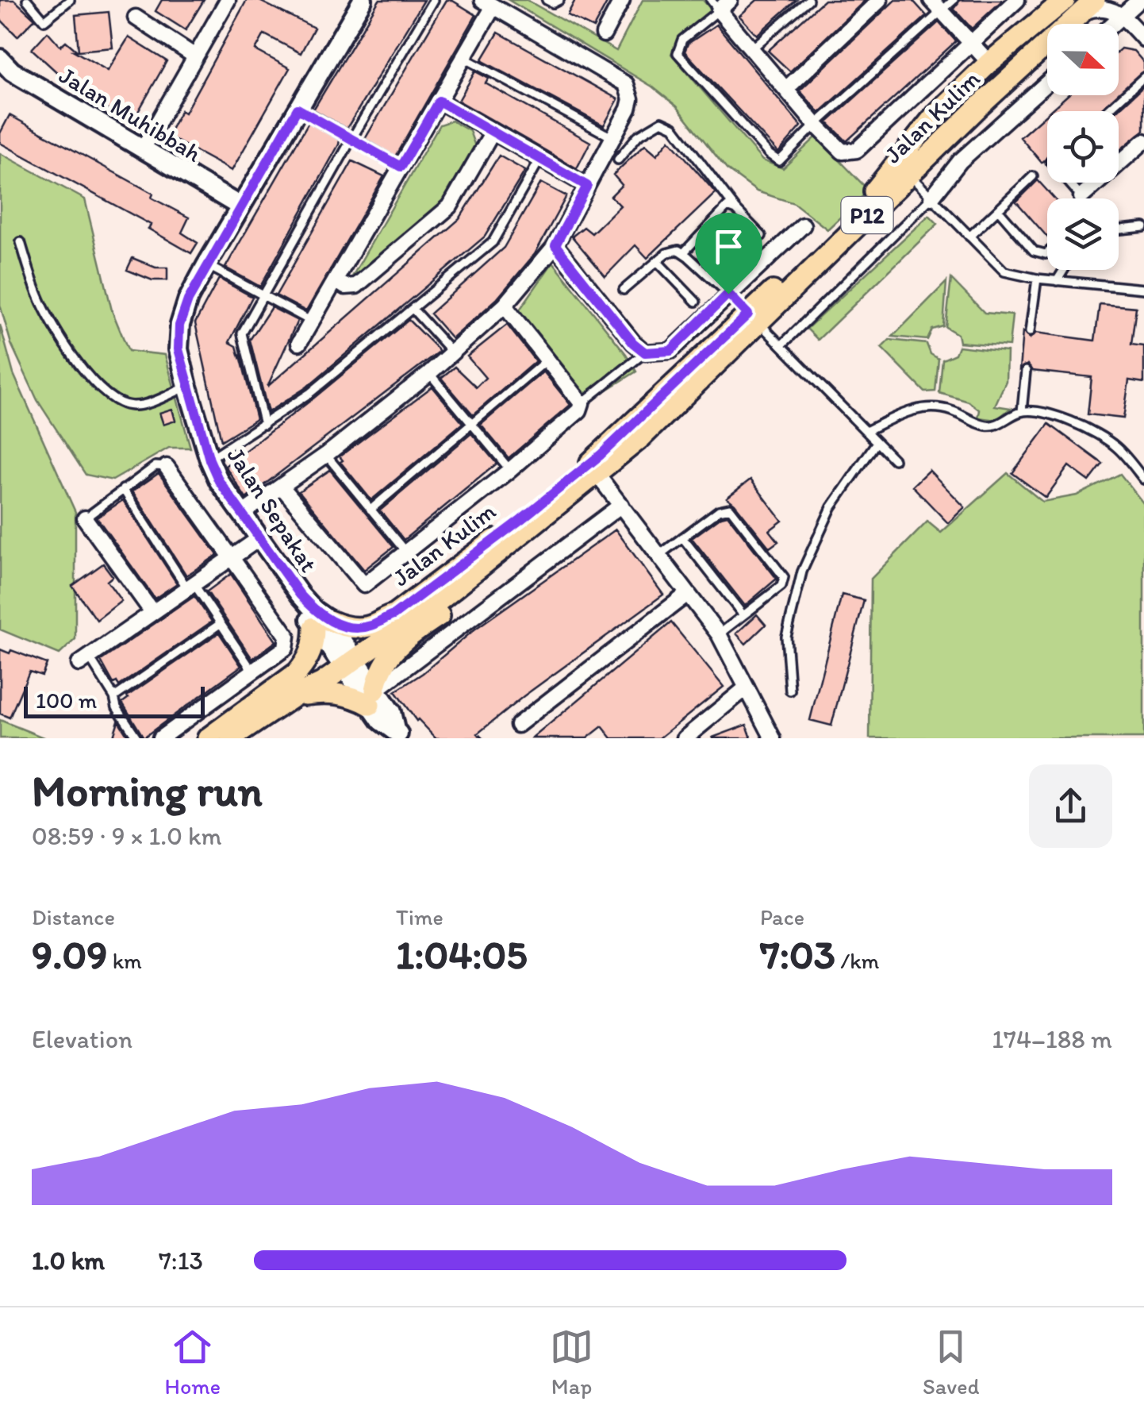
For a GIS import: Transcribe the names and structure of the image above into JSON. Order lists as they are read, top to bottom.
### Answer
{
  "streets": {
    "main road": ["Jalan Kulim", "P12"],
    "street": ["Jalan Muhibbah", "Jalan Sepakat"]
  },
  "crossings": [
    ["Jalan Muhibbah", "Jalan Sepakat"],
    ["Jalan Kulim", "Jalan Sepakat"]
  ],
  "scale_bar": "100 m",
  "north": "right",
  "page": {
    "scale": "100 m",
    "heading": ["Morning run", "08:59 · 9 × 1.0 km"],
    "stats": [
      ["Distance", "9.09 km"],
      ["Time", "1:04:05"],
      ["Pace", "7:03 /km"]
    ],
    "chart": ["Elevation", "174–188 m"],
    "list": [
      {
        "name": "1.0 km",
        "note": "7:13"
      }
    ],
    "tabs": ["Home", "Map", "Saved"]
  }
}
